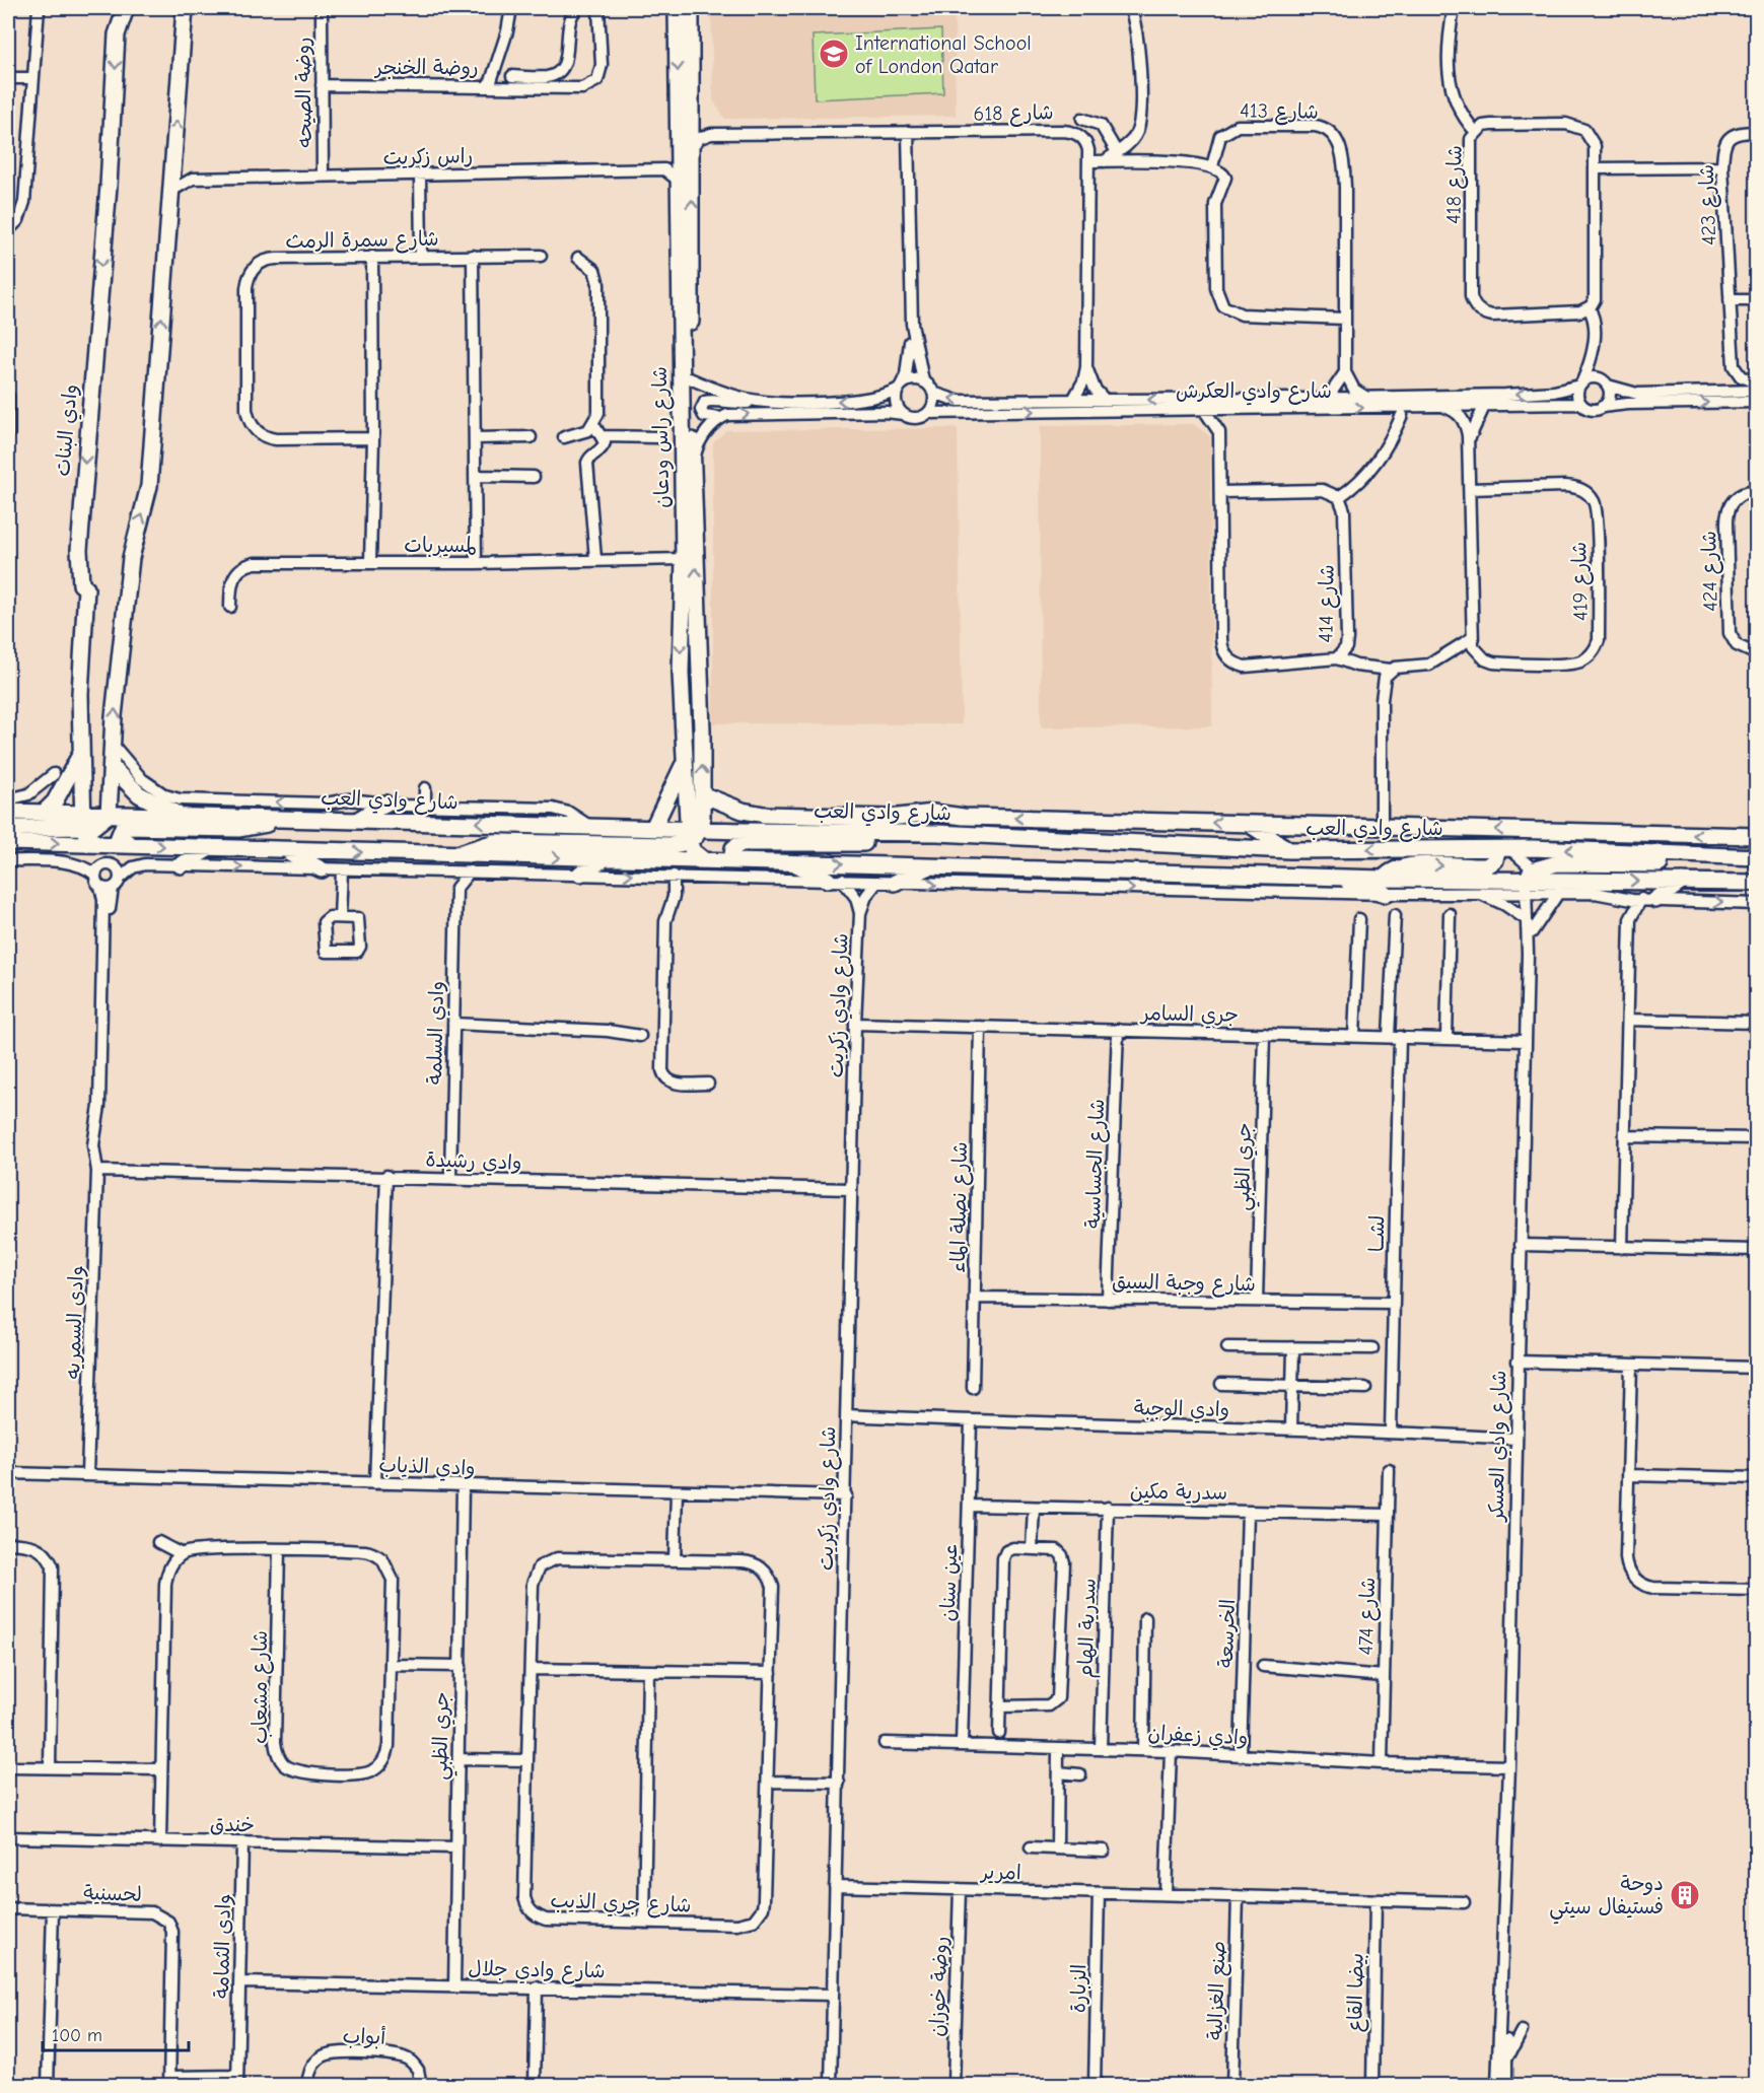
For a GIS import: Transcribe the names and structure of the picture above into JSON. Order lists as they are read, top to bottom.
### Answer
{
  "streets": {
    "street": [
      "روضة الخنجر",
      "روضة الصيحه",
      "شارع 413",
      "شارع 618",
      "راس زكريت",
      "شارع 418",
      "شارع 423",
      "شارع سمرة الرمث",
      "شارع وادي العكرش",
      "وادي البنات",
      "شارع راس ودعان",
      "لمسيربات",
      "شارع 424",
      "شارع 419",
      "شارع 414",
      "شارع وادي العب",
      "شارع وادي زكريت",
      "جري السامر",
      "وادي السلمة",
      "وادي رشيدة",
      "شارع الجساسية",
      "جري الظبي",
      "شارع نصلة الماء",
      "لشــا",
      "شارع وجبة السيق",
      "وادى السمريه",
      "وادي الوجبة",
      "شارع وادي العسكر",
      "وادي الذياب",
      "سدرية مكين",
      "عين سنان",
      "شارع 474",
      "سدرية الهام",
      "الخرسعة",
      "شارع مشعاب",
      "وادي زعفران",
      "خندق",
      "امرير",
      "لحسنية",
      "شارع جري الذيب",
      "وادى الثمامة",
      "شارع وادي جلال",
      "روضة خوزان",
      "الزبارة",
      "صنع الغزالية",
      "بيضا القاع",
      "أبواب"
    ]
  },
  "crossings": [
    ["روضة الخنجر", "روضة الصيحه"],
    ["روضة الصيحه", "راس زكريت"],
    ["شارع 618", "شارع وادي العكرش"],
    ["شارع 618", "شارع راس ودعان"],
    ["شارع 418", "شارع وادي العكرش"],
    ["شارع وادي العكرش", "شارع 414"],
    ["وادي البنات", "شارع وادي العب"],
    ["شارع راس ودعان", "لمسيربات"],
    ["شارع راس ودعان", "شارع وادي العب"],
    ["شارع وادي زكريت", "جري السامر"],
    ["شارع وادي زكريت", "وادي رشيدة"],
    ["شارع وادي زكريت", "وادي الوجبة"],
    ["شارع وادي زكريت", "وادي الذياب"],
    ["شارع وادي زكريت", "امرير"],
    ["شارع وادي زكريت", "شارع وادي جلال"],
    ["جري السامر", "شارع الجساسية"],
    ["جري السامر", "جري الظبي"],
    ["جري السامر", "شارع نصلة الماء"],
    ["جري السامر", "لشــا"],
    ["جري السامر", "شارع وادي العسكر"],
    ["وادي السلمة", "وادي رشيدة"],
    ["وادي رشيدة", "وادى السمريه"],
    ["شارع الجساسية", "شارع وجبة السيق"],
    ["جري الظبي", "شارع وجبة السيق"],
    ["جري الظبي", "وادي الذياب"],
    ["جري الظبي", "خندق"],
    ["جري الظبي", "شارع وادي جلال"],
    ["شارع نصلة الماء", "شارع وجبة السيق"],
    ["لشــا", "شارع وجبة السيق"],
    ["لشــا", "وادي الوجبة"],
    ["وادى السمريه", "وادي الذياب"],
    ["وادي الوجبة", "شارع وادي العسكر"],
    ["وادي الوجبة", "عين سنان"],
    ["شارع وادي العسكر", "وادي زعفران"],
    ["سدرية مكين", "عين سنان"],
    ["سدرية مكين", "شارع 474"],
    ["سدرية مكين", "سدرية الهام"],
    ["سدرية مكين", "الخرسعة"],
    ["عين سنان", "وادي زعفران"],
    ["شارع 474", "وادي زعفران"],
    ["سدرية الهام", "وادي زعفران"],
    ["الخرسعة", "وادي زعفران"],
    ["خندق", "وادى الثمامة"],
    ["امرير", "روضة خوزان"],
    ["امرير", "الزبارة"],
    ["امرير", "صنع الغزالية"],
    ["امرير", "بيضا القاع"],
    ["لحسنية", "وادى الثمامة"],
    ["وادى الثمامة", "شارع وادي جلال"]
  ],
  "places": {
    "school or university": ["International School of London Qatar"],
    "building": ["دوحة فستيفال سيتي"]
  },
  "scale_bar": "100 m"
}
